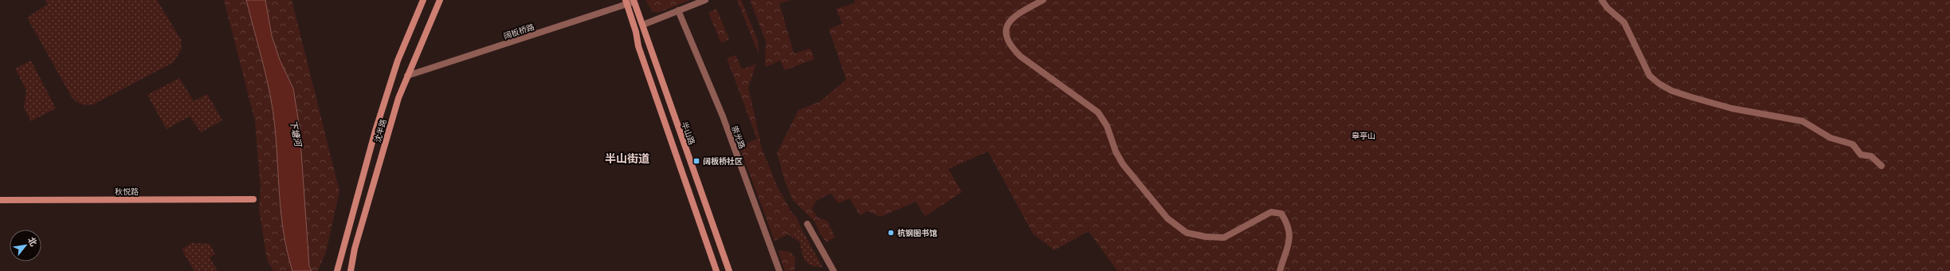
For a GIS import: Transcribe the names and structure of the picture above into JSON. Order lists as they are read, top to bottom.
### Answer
{
  "streets": {
    "main road": ["沈半路", "半山路", "秋悦路"],
    "street": ["阔板桥路", "崇光路"]
  },
  "crossings": [
    ["阔板桥路", "沈半路"],
    ["阔板桥路", "半山路"]
  ],
  "districts": ["半山街道"],
  "water": ["下塘河"],
  "parks": ["皋亭山"],
  "places": {
    "transit": ["阔板桥社区"],
    "other": ["杭钢图书馆"]
  },
  "north": "top right"
}
